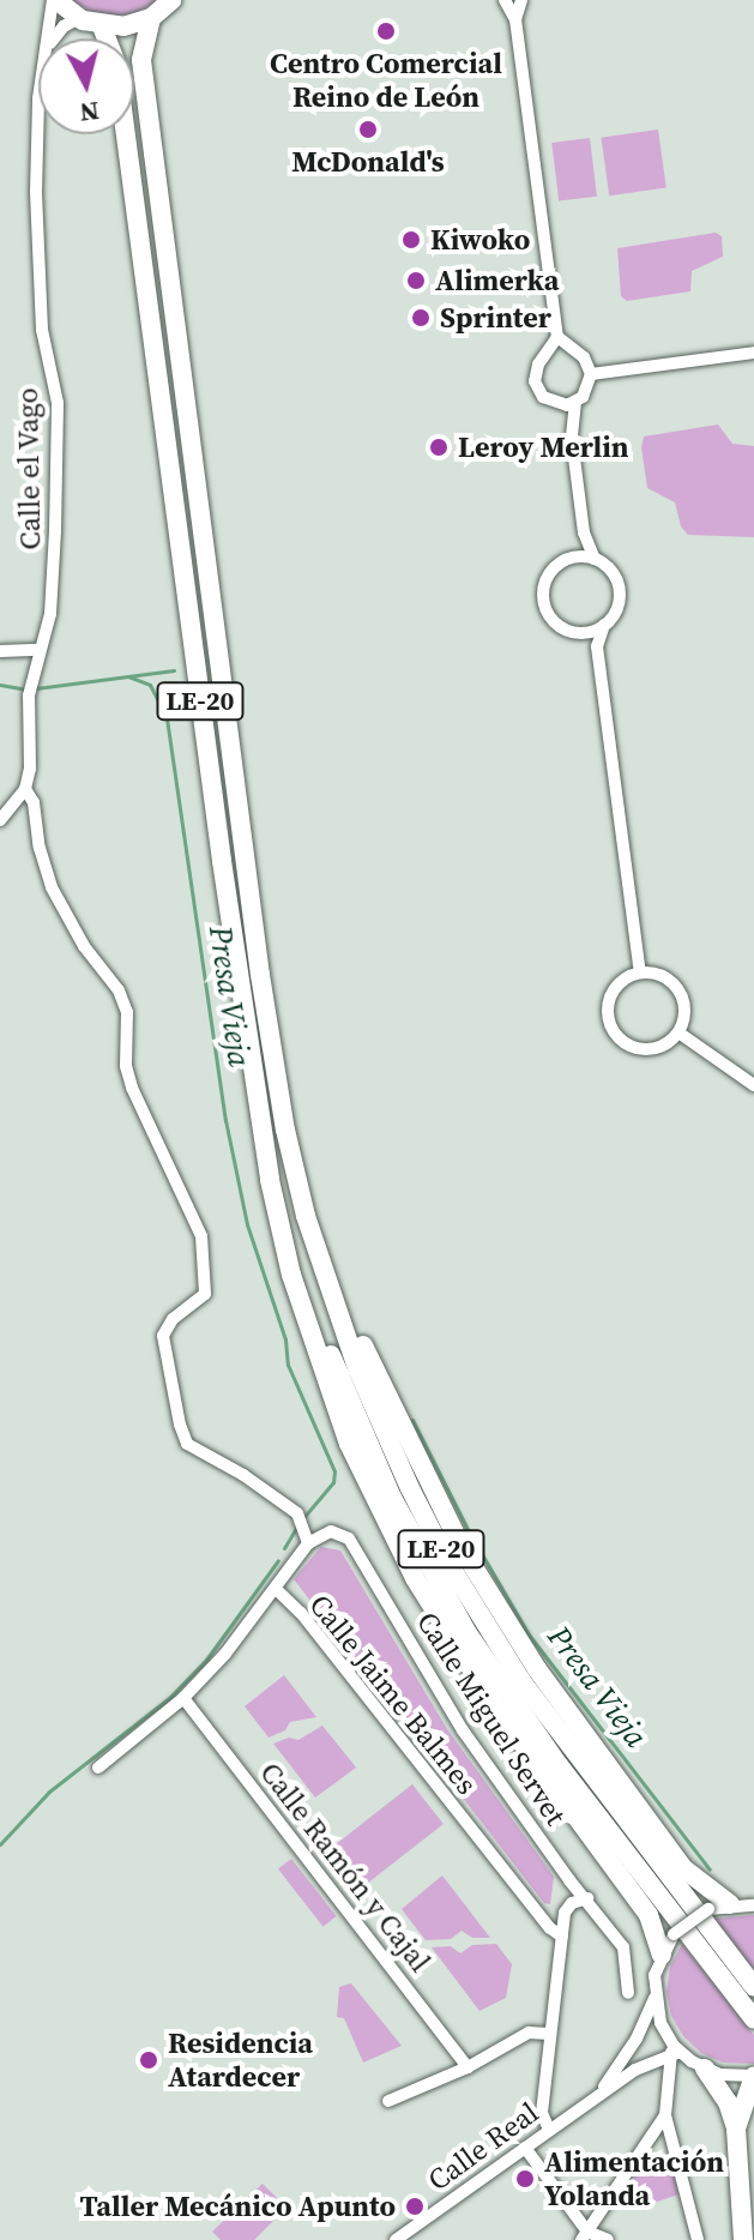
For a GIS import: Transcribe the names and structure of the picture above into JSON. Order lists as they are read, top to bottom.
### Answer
{
  "streets": {
    "highway": ["LE-20"],
    "street": [
      "Calle el Vago",
      "Calle Jaime Balmes",
      "Calle Miguel Servet",
      "Calle Ramón y Cajal",
      "Calle Real"
    ]
  },
  "crossings": [
    ["Calle Jaime Balmes", "Calle Ramón y Cajal"]
  ],
  "water": ["Presa Vieja"],
  "places": [
    "Centro Comercial Reino de León",
    "McDonald's",
    "Kiwoko",
    "Alimerka",
    "Sprinter",
    "Leroy Merlin",
    "Residencia Atardecer",
    "Alimentación Yolanda",
    "Taller Mecánico Apunto"
  ],
  "north": "bottom"
}
